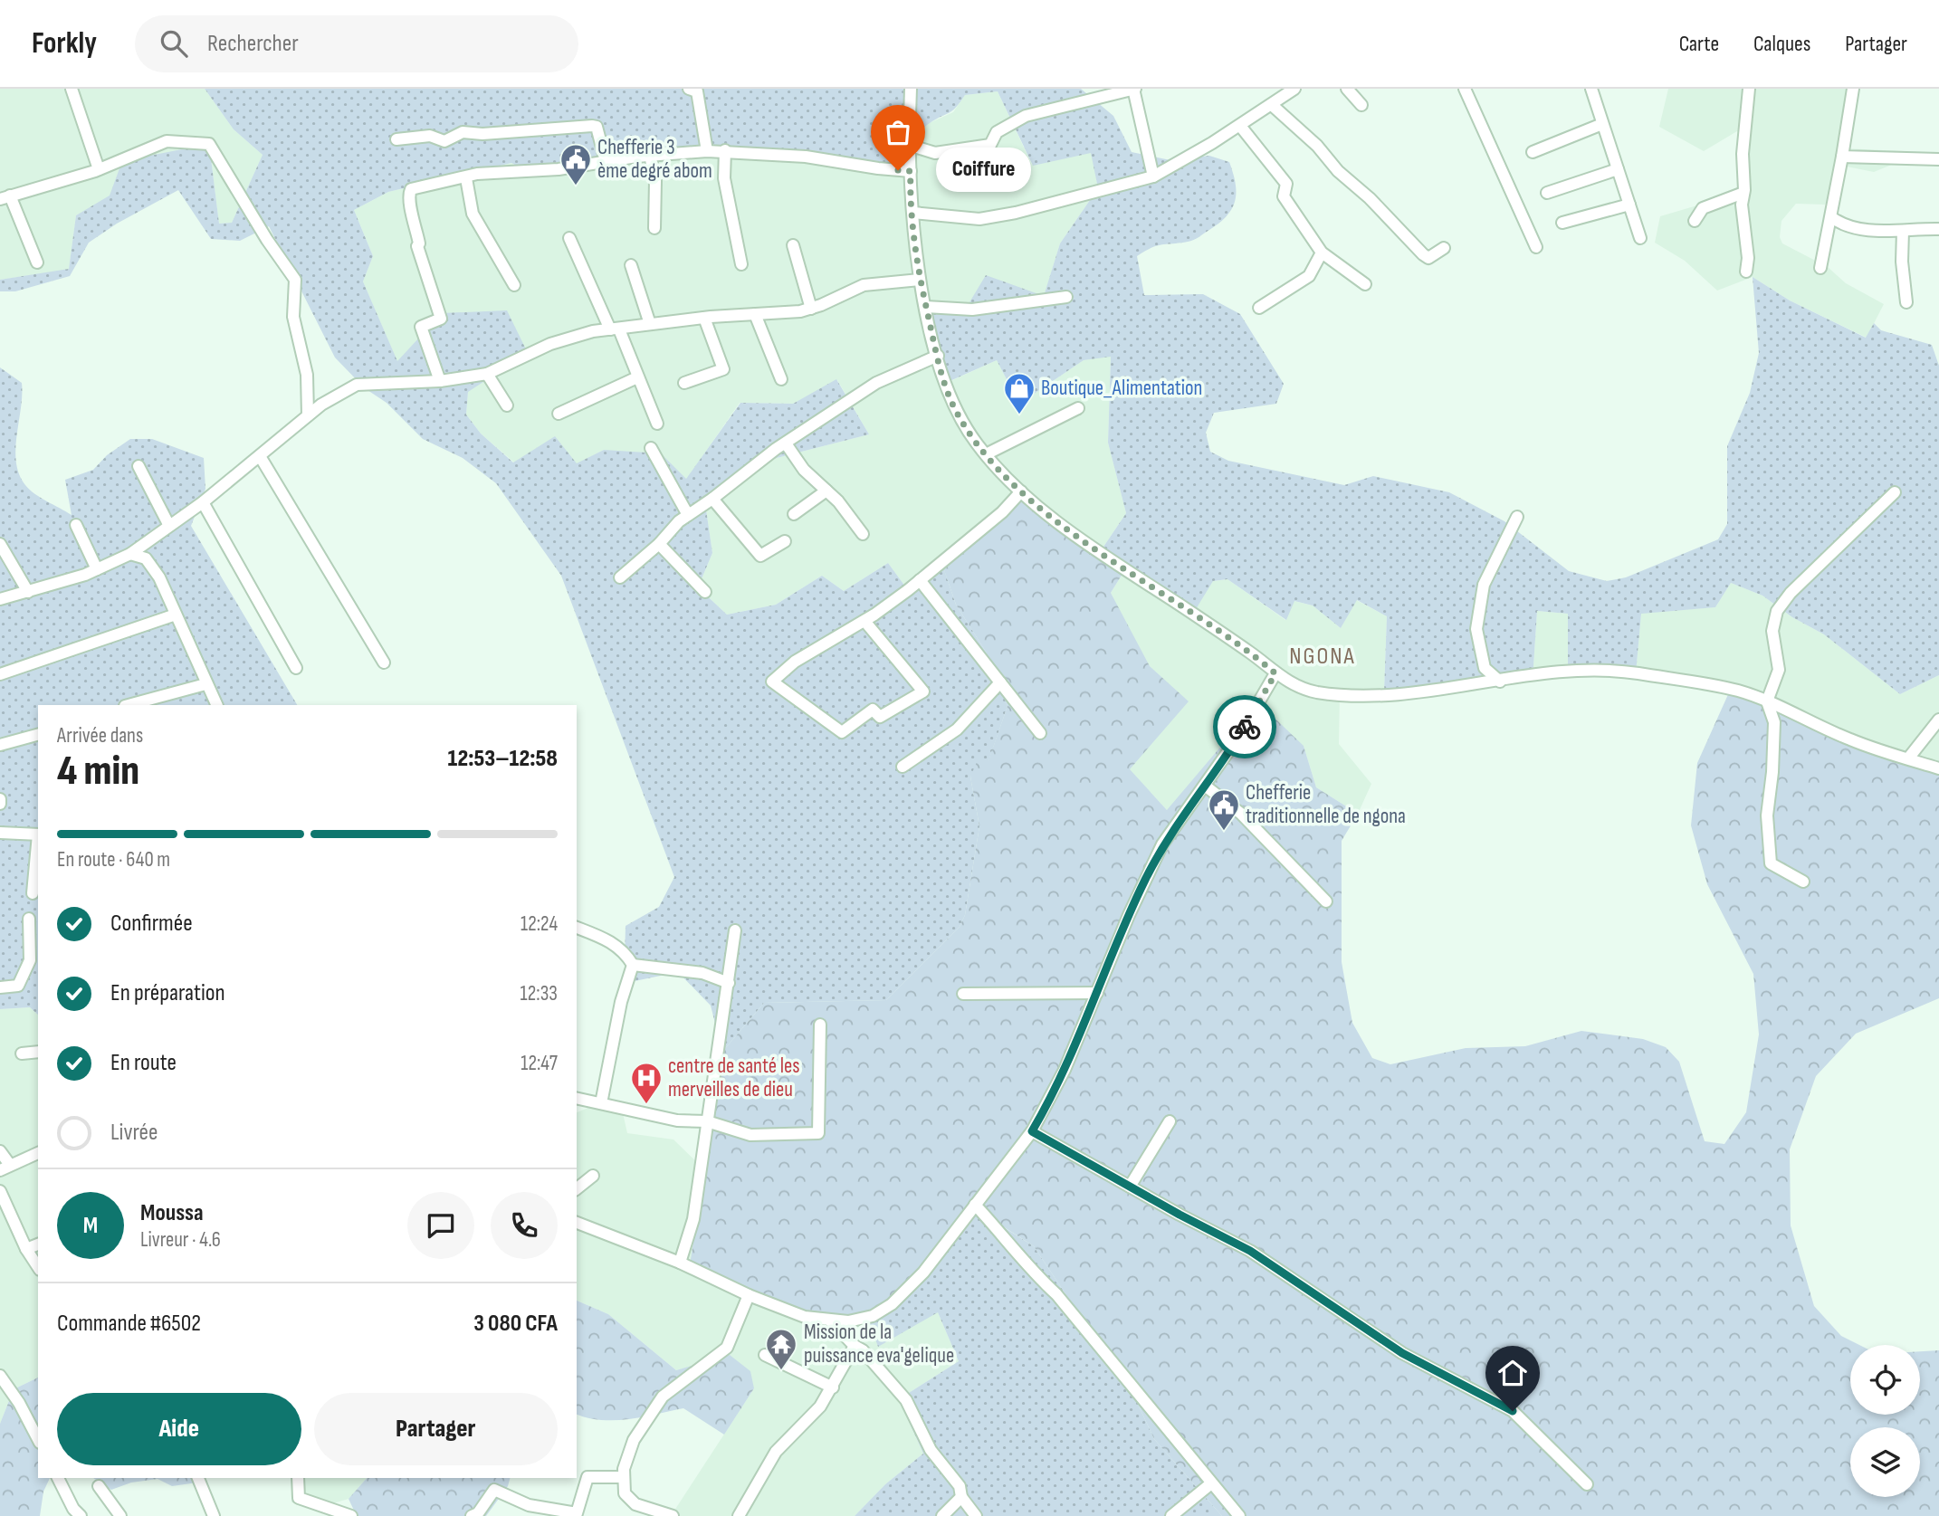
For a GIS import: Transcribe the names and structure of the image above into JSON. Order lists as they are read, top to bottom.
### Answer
{
  "districts": ["NGONA"],
  "places": {
    "other": ["Coiffure"],
    "public building": ["Chefferie 3 ème degré abom", "Chefferie traditionnelle de ngona"],
    "shop": ["Boutique_Alimentation"],
    "hospital": ["centre de santé les merveilles de dieu"],
    "temple": ["Mission de la puissance eva'gelique"]
  },
  "page": {
    "header": "Forkly",
    "search": "Rechercher",
    "nav": ["Carte", "Calques", "Partager"],
    "bubble": "Coiffure",
    "heading": ["4 min", "Arrivée dans", "12:53–12:58"],
    "panel": [
      "Moussa",
      "Livreur · 4.6",
      "Commande #6502",
      "3 080 CFA"
    ],
    "bar": "En route · 640 m",
    "list": [
      ["Confirmée", "12:24"],
      ["En préparation", "12:33"],
      ["En route", "12:47"],
      "Livrée"
    ],
    "round": "M",
    "buttons": ["Aide", "Partager"]
  }
}
